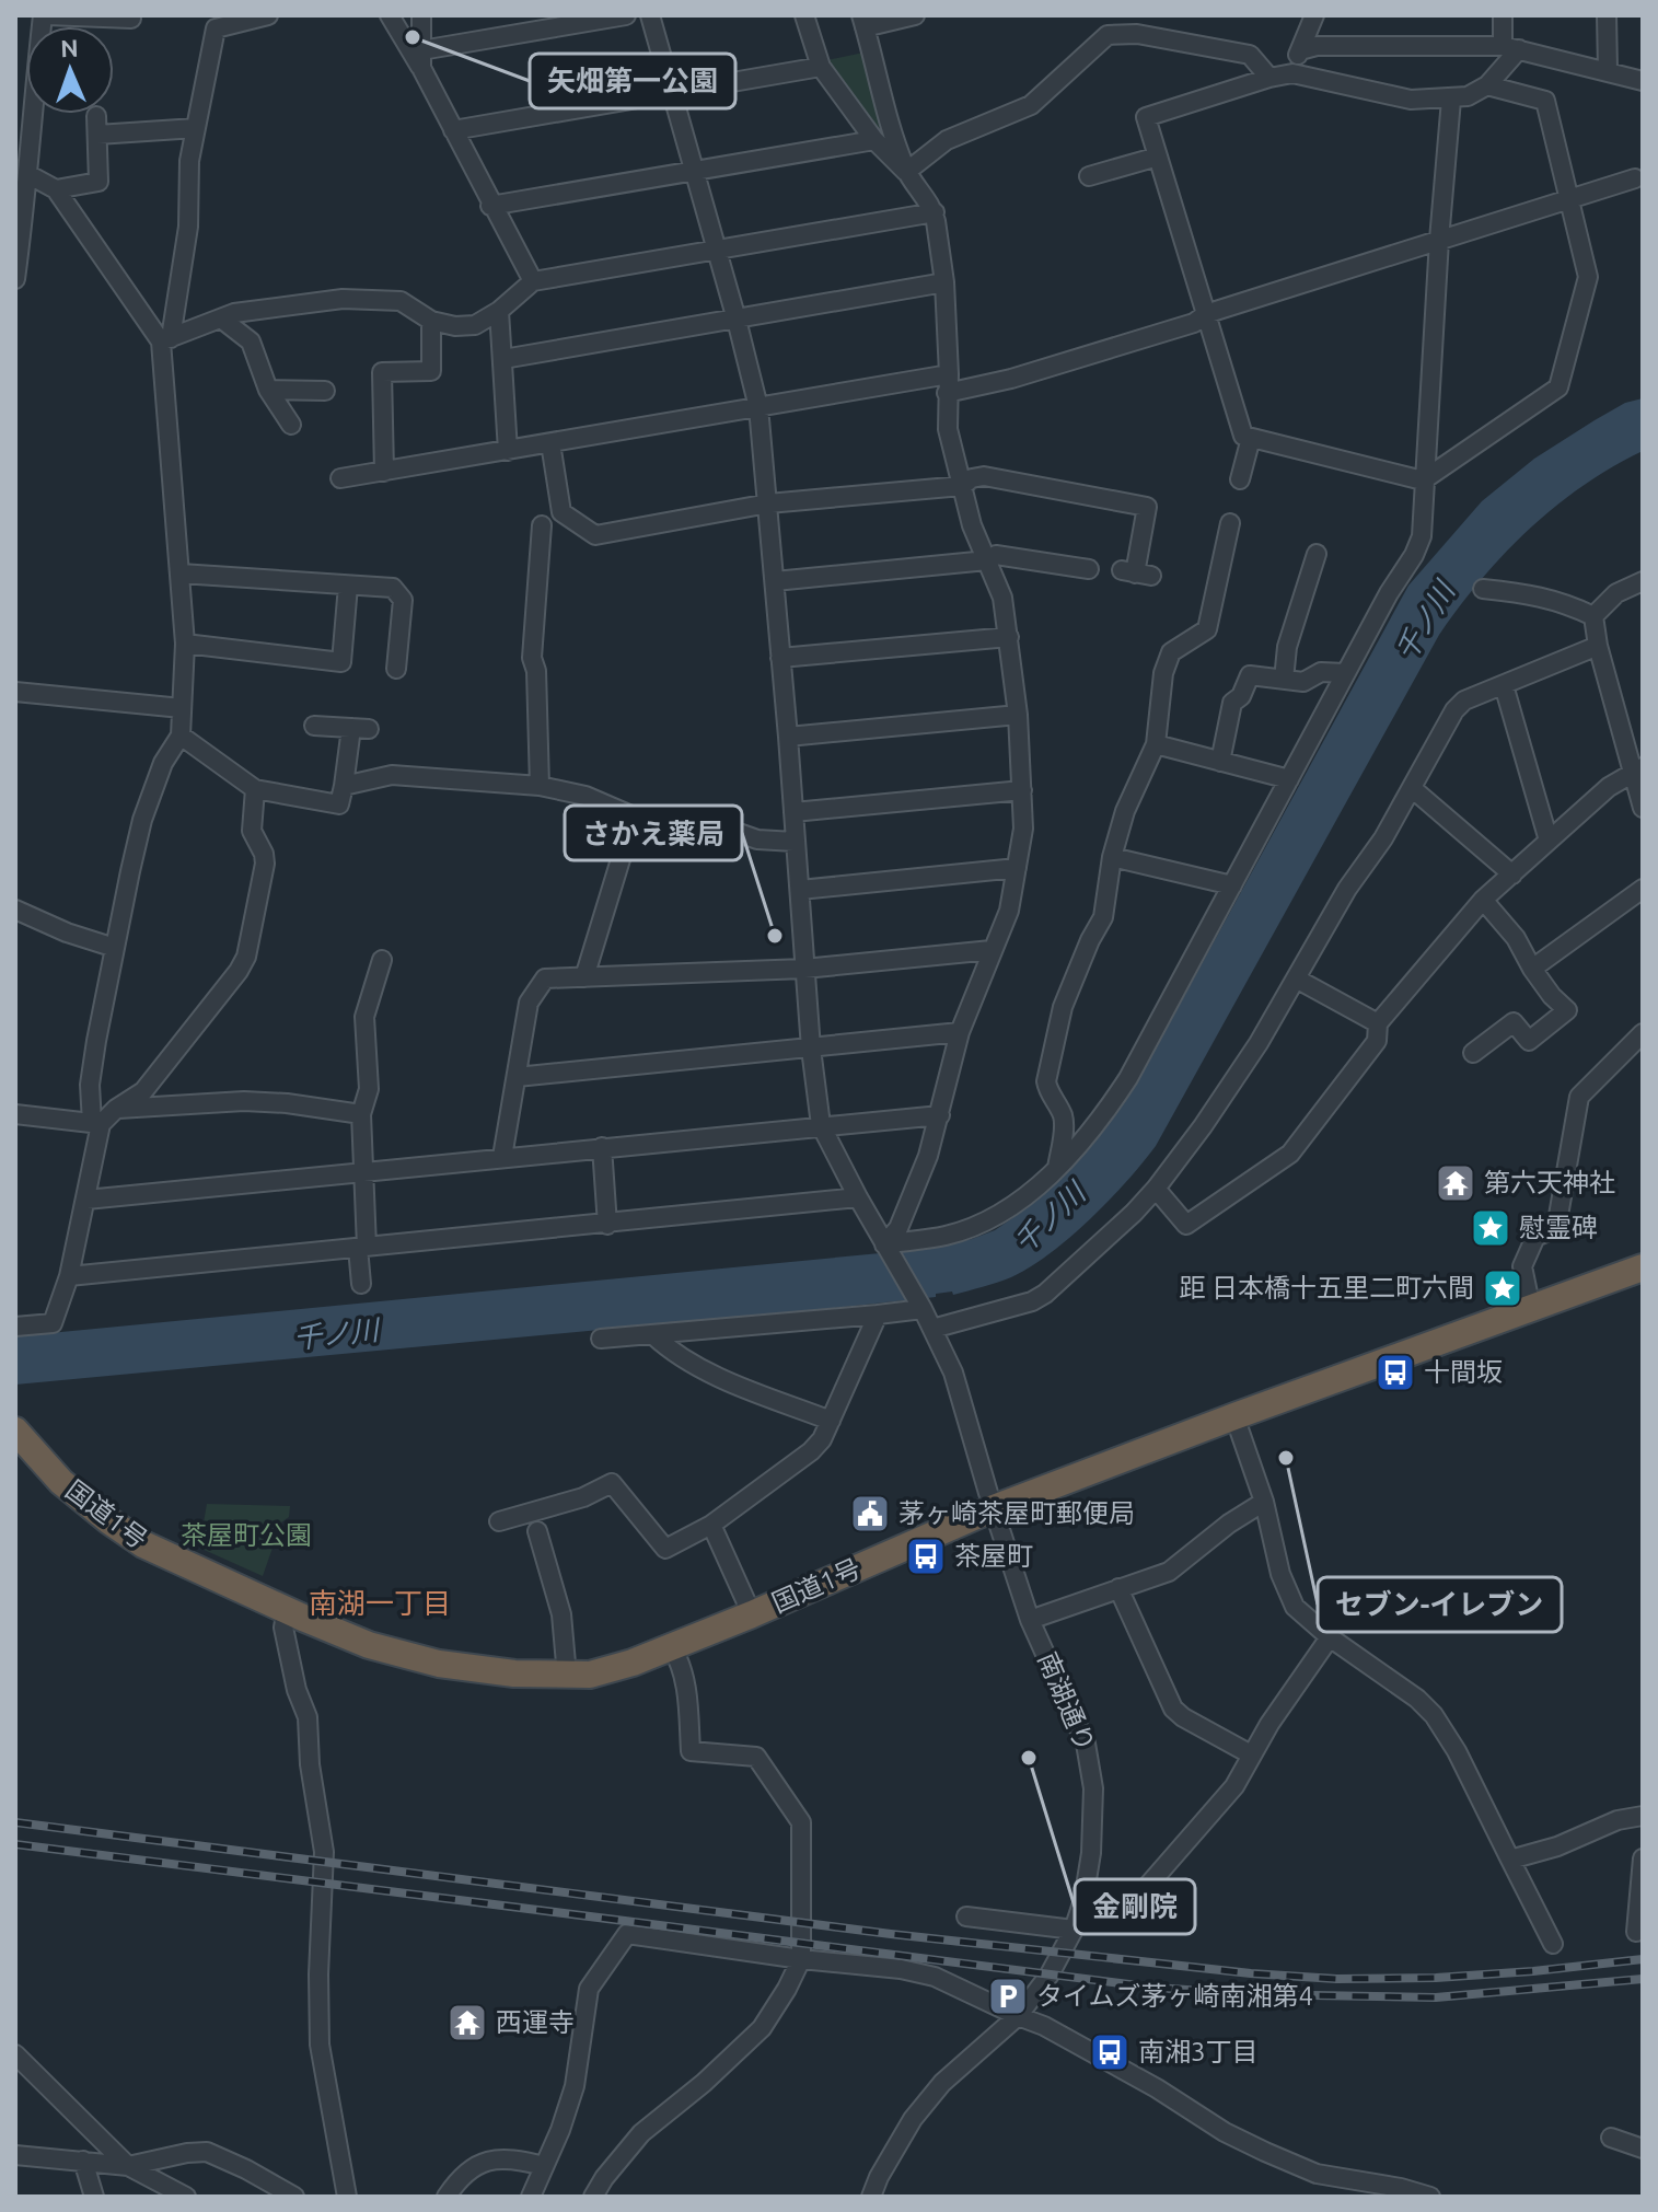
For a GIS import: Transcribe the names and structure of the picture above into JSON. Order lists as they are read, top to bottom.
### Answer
{
  "streets": {
    "highway": ["国道1号"],
    "street": ["南湖通り"]
  },
  "crossings": [
    ["国道1号", "南湖通り"]
  ],
  "districts": ["南湖一丁目"],
  "water": ["千ノ川"],
  "parks": ["茶屋町公園"],
  "places": {
    "other": [
      "矢畑第一公園",
      "さかえ薬局",
      "セブン-イレブン",
      "金剛院"
    ],
    "temple": ["第六天神社", "西運寺"],
    "place": ["慰霊碑", "距 日本橋十五里二町六間"],
    "bus stop": ["十間坂", "茶屋町", "南湘3丁目"],
    "public building": ["茅ヶ崎茶屋町郵便局"],
    "parking": ["タイムズ茅ヶ崎南湘第4"]
  },
  "north": "top"
}
